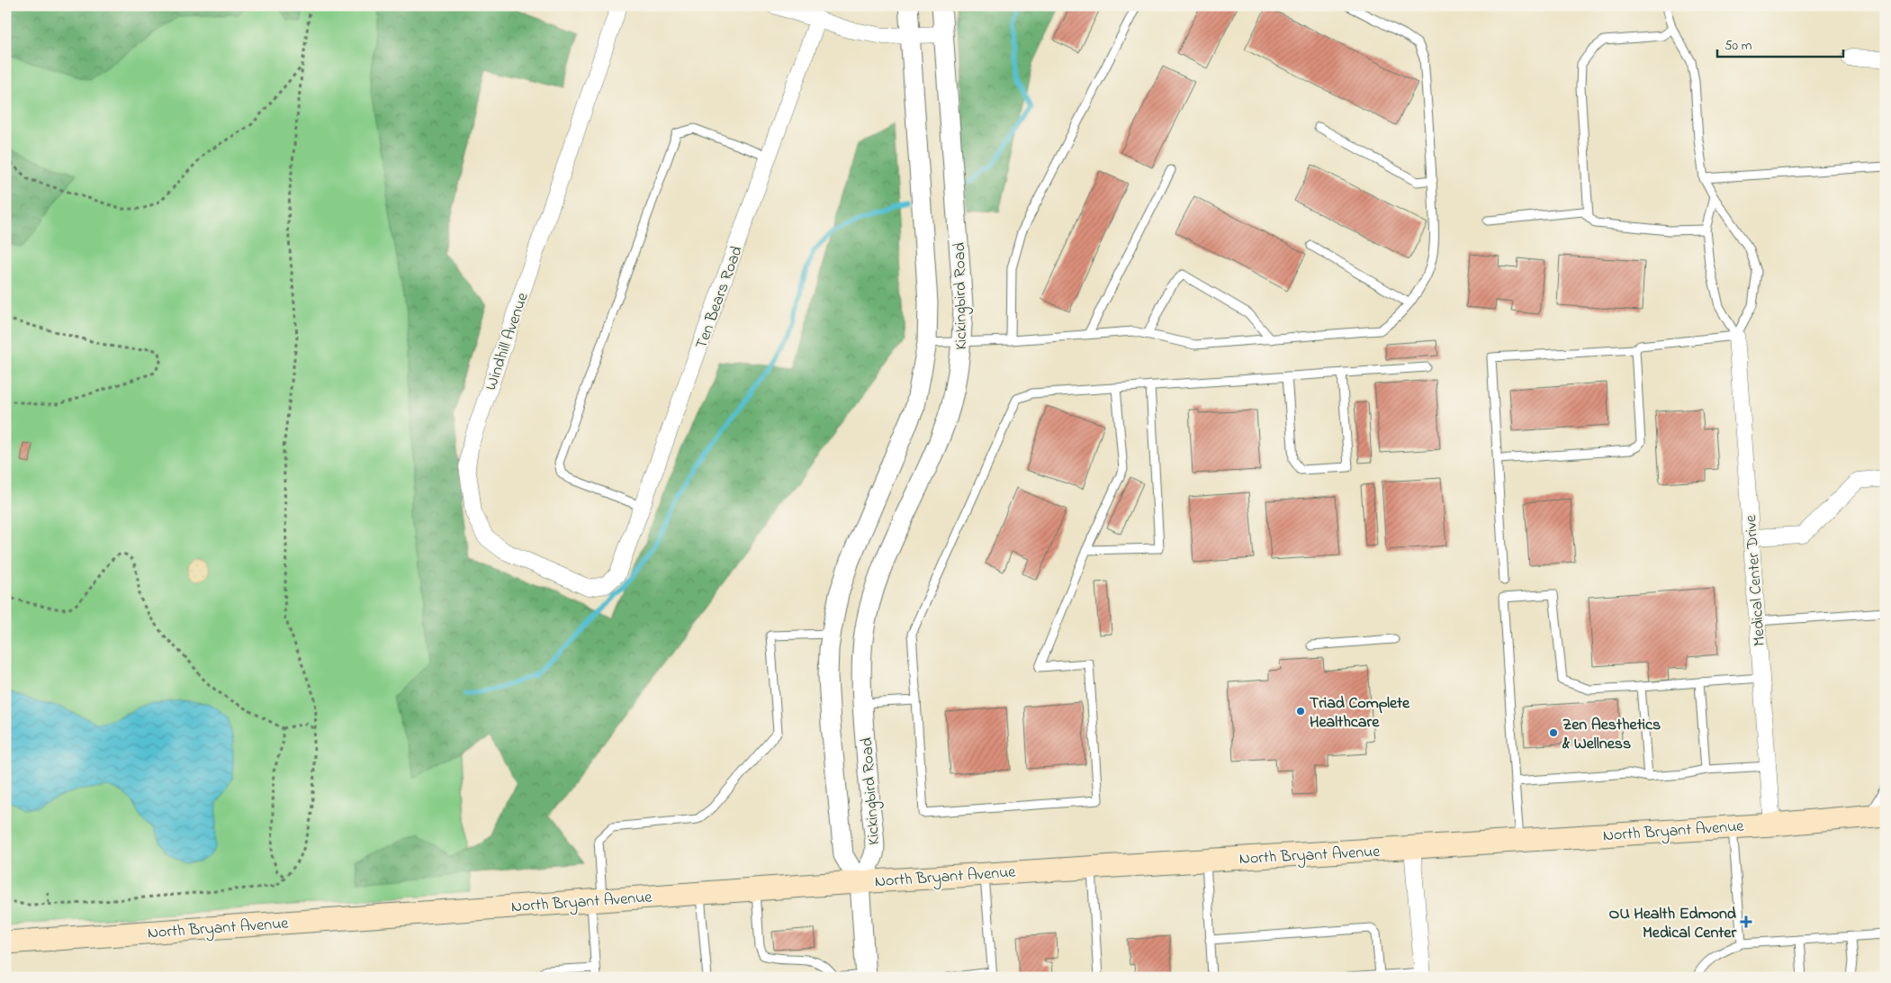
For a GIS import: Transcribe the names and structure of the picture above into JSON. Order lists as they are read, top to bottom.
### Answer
{
  "streets": {
    "main road": ["North Bryant Avenue"],
    "street": [
      "Kickingbird Road",
      "Ten Bears Road",
      "Windhill Avenue",
      "Medical Center Drive"
    ]
  },
  "crossings": [
    ["Kickingbird Road", "North Bryant Avenue"],
    ["Ten Bears Road", "Windhill Avenue"],
    ["Medical Center Drive", "North Bryant Avenue"]
  ],
  "places": {
    "other": ["Triad Complete Healthcare", "Zen Aesthetics & Wellness"],
    "health": ["OU Health Edmond Medical Center"]
  },
  "scale_bar": "50 m"
}
